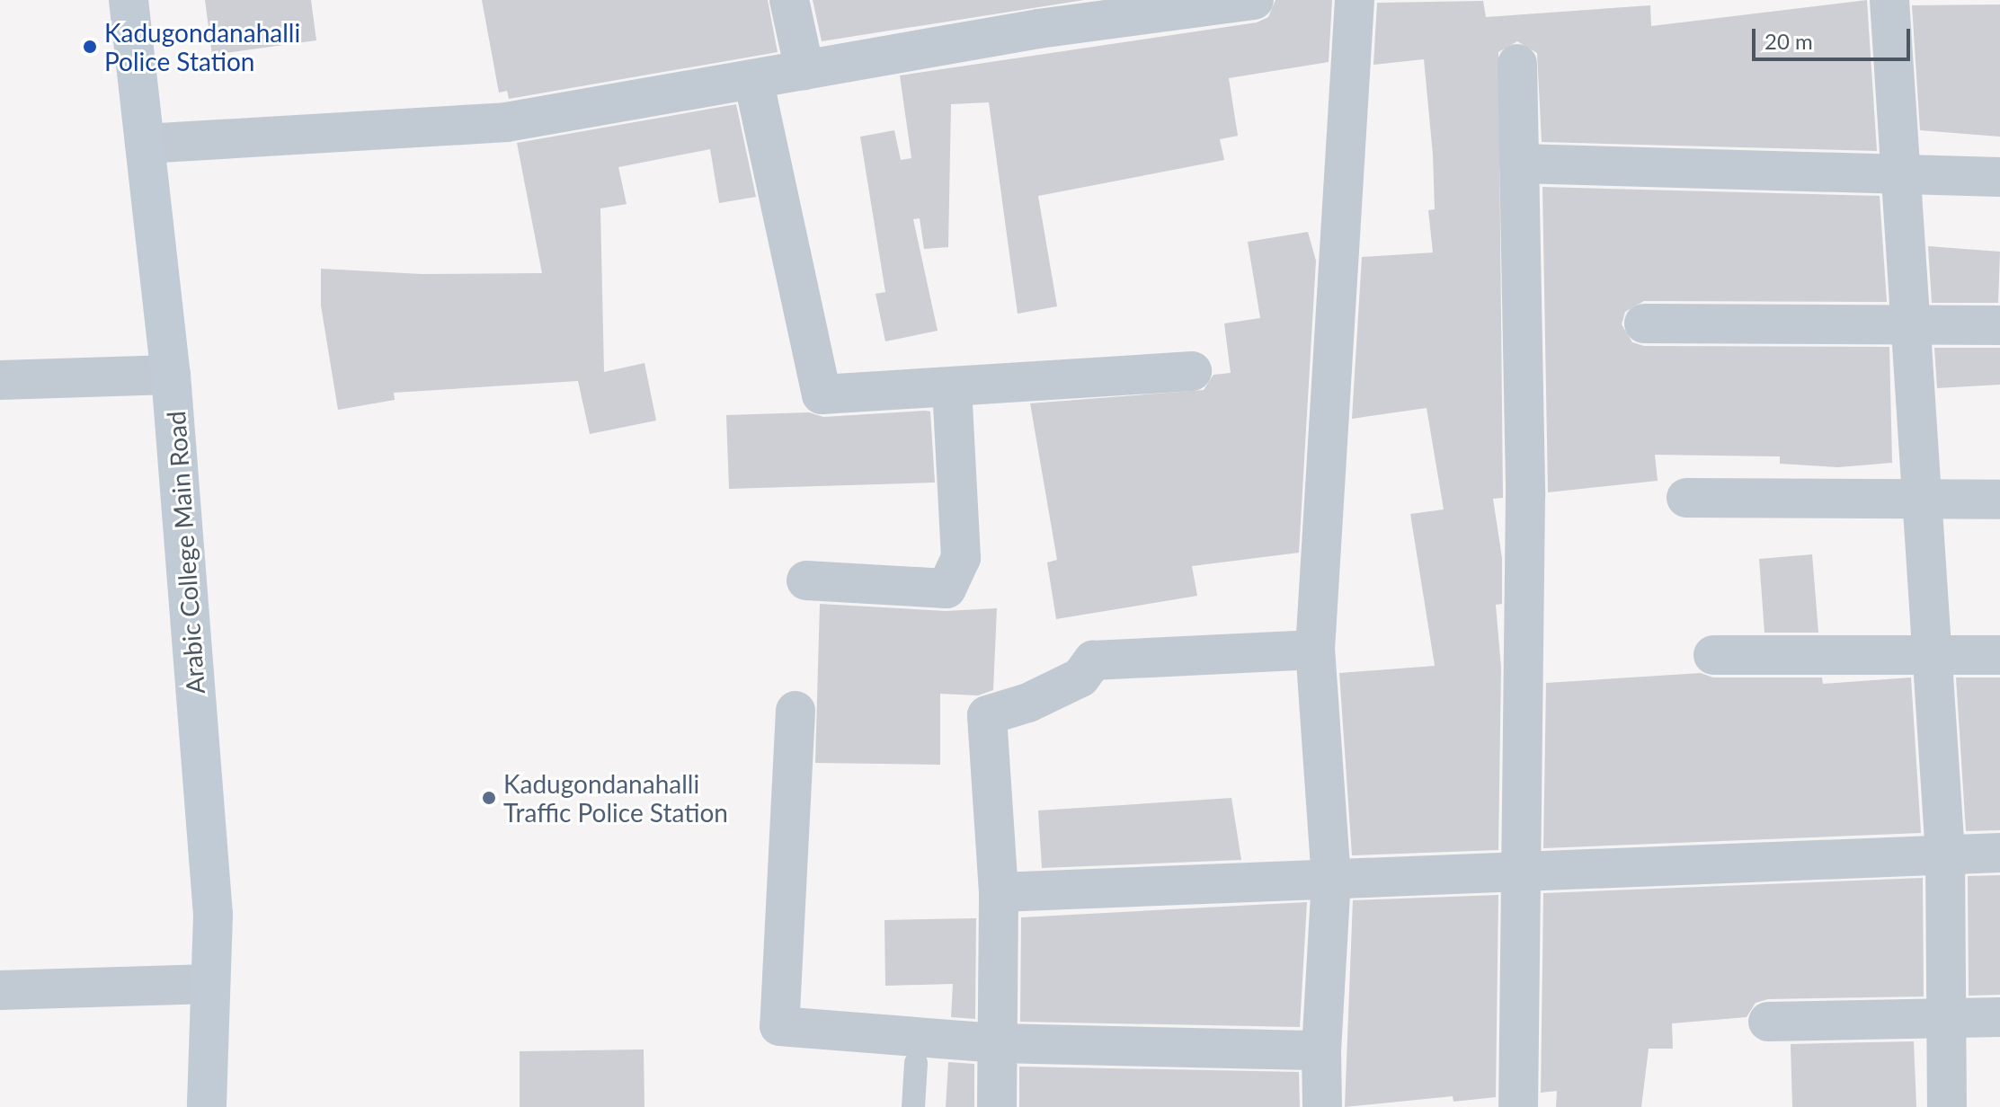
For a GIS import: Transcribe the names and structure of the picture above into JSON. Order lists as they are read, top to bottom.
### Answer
{
  "streets": {
    "main road": ["Arabic College Main Road"]
  },
  "places": ["Kadugondanahalli Police Station", "Kadugondanahalli Traffic Police Station"],
  "scale_bar": "20 m"
}
